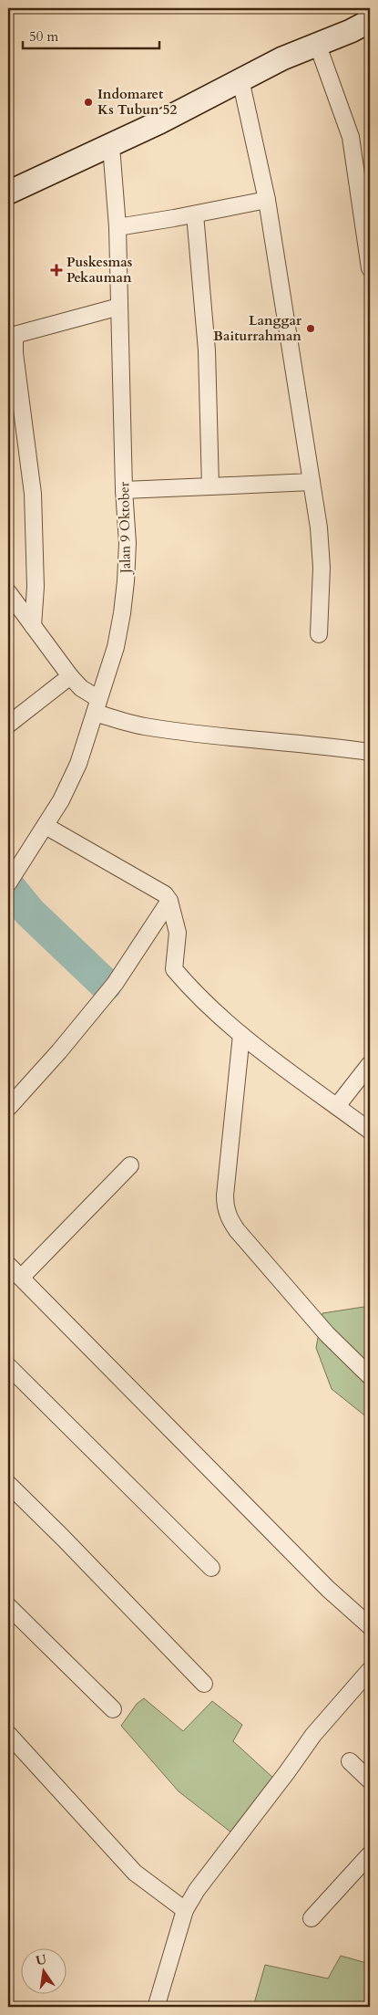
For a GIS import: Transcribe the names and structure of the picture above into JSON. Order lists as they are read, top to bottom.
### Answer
{
  "streets": {
    "street": ["Jalan 9 Oktober"]
  },
  "places": {
    "other": ["Indomaret Ks Tubun 52", "Langgar Baiturrahman"],
    "health": ["Puskesmas Pekauman"]
  },
  "scale_bar": "50 m",
  "north": "top"
}
